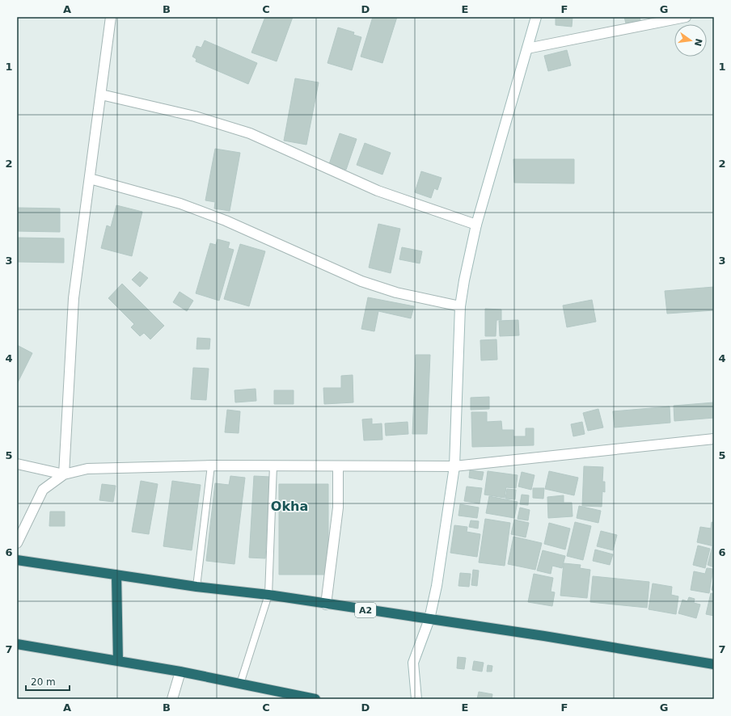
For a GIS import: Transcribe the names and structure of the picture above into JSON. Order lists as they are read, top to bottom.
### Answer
{
  "streets": {
    "highway": ["A2"]
  },
  "districts": ["Okha"],
  "scale_bar": "20 m",
  "north": "right",
  "grid": {
    "columns": [
      "A",
      "B",
      "C",
      "D",
      "E",
      "F",
      "G"
    ],
    "rows": [
      "1",
      "2",
      "3",
      "4",
      "5",
      "6",
      "7"
    ]
  }
}
